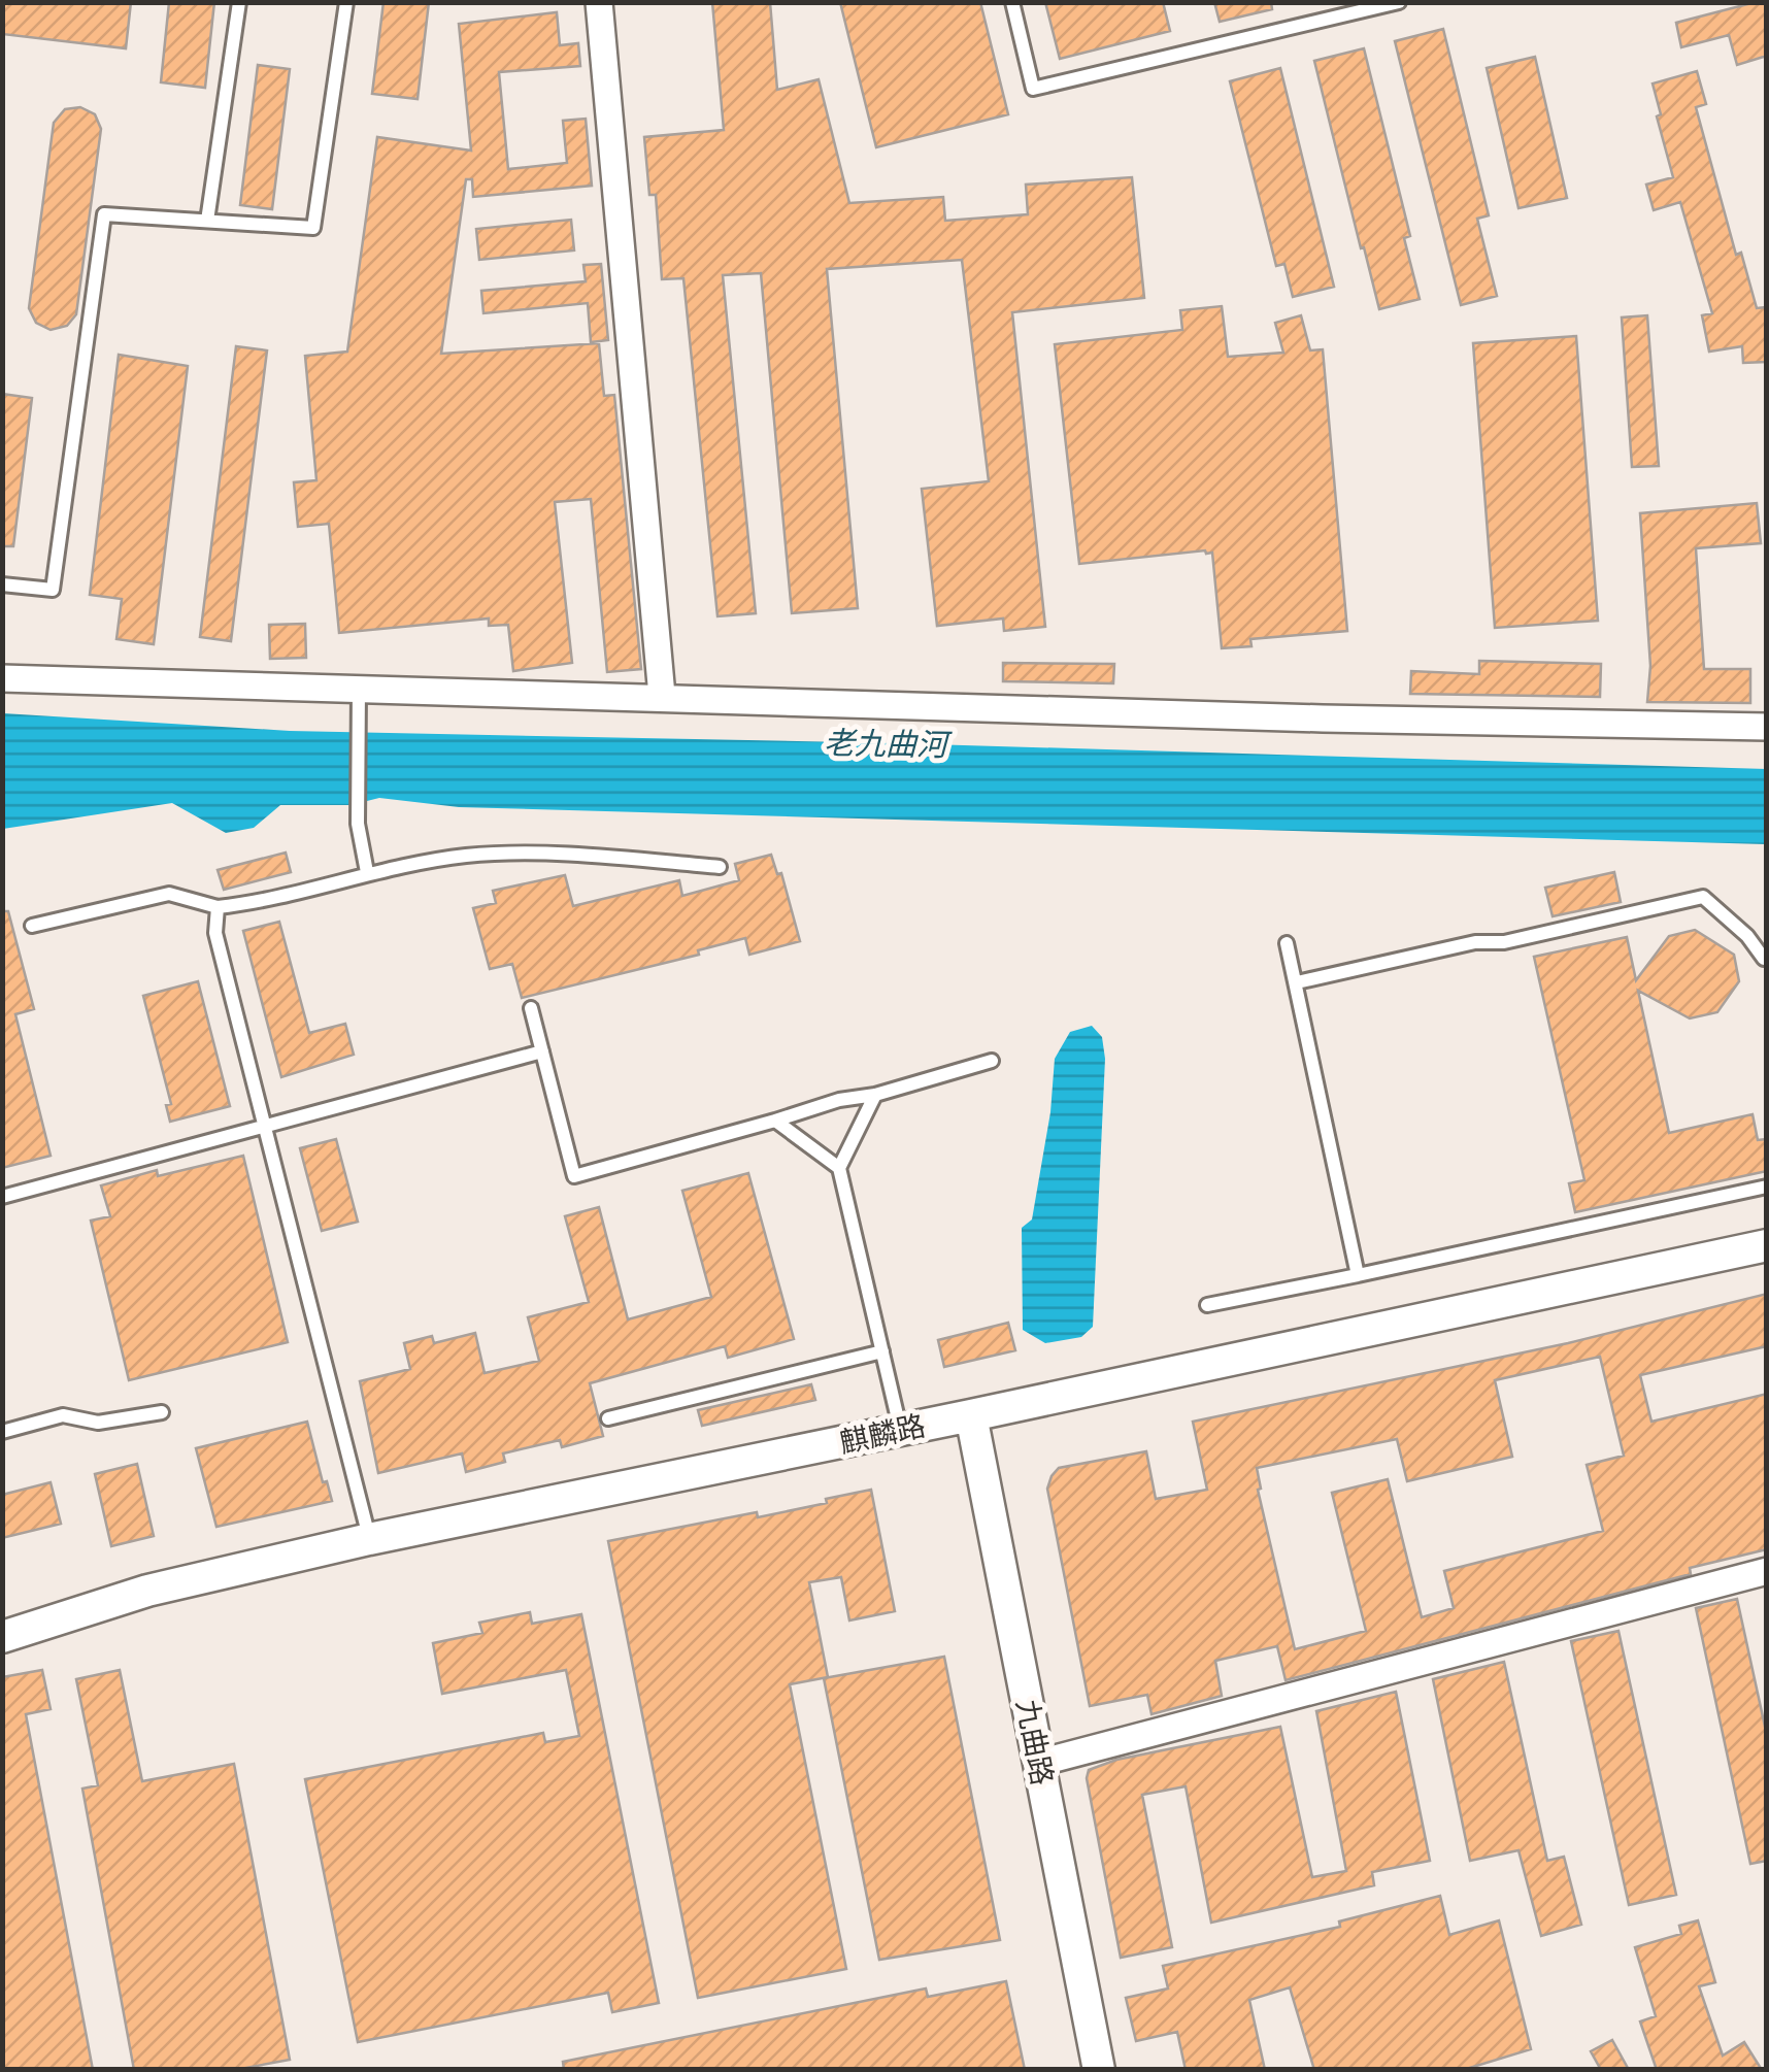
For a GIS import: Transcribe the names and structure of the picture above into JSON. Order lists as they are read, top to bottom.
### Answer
{
  "streets": {
    "street": ["麒麟路", "九曲路"]
  },
  "crossings": [
    ["麒麟路", "九曲路"]
  ],
  "water": ["老九曲河"]
}
